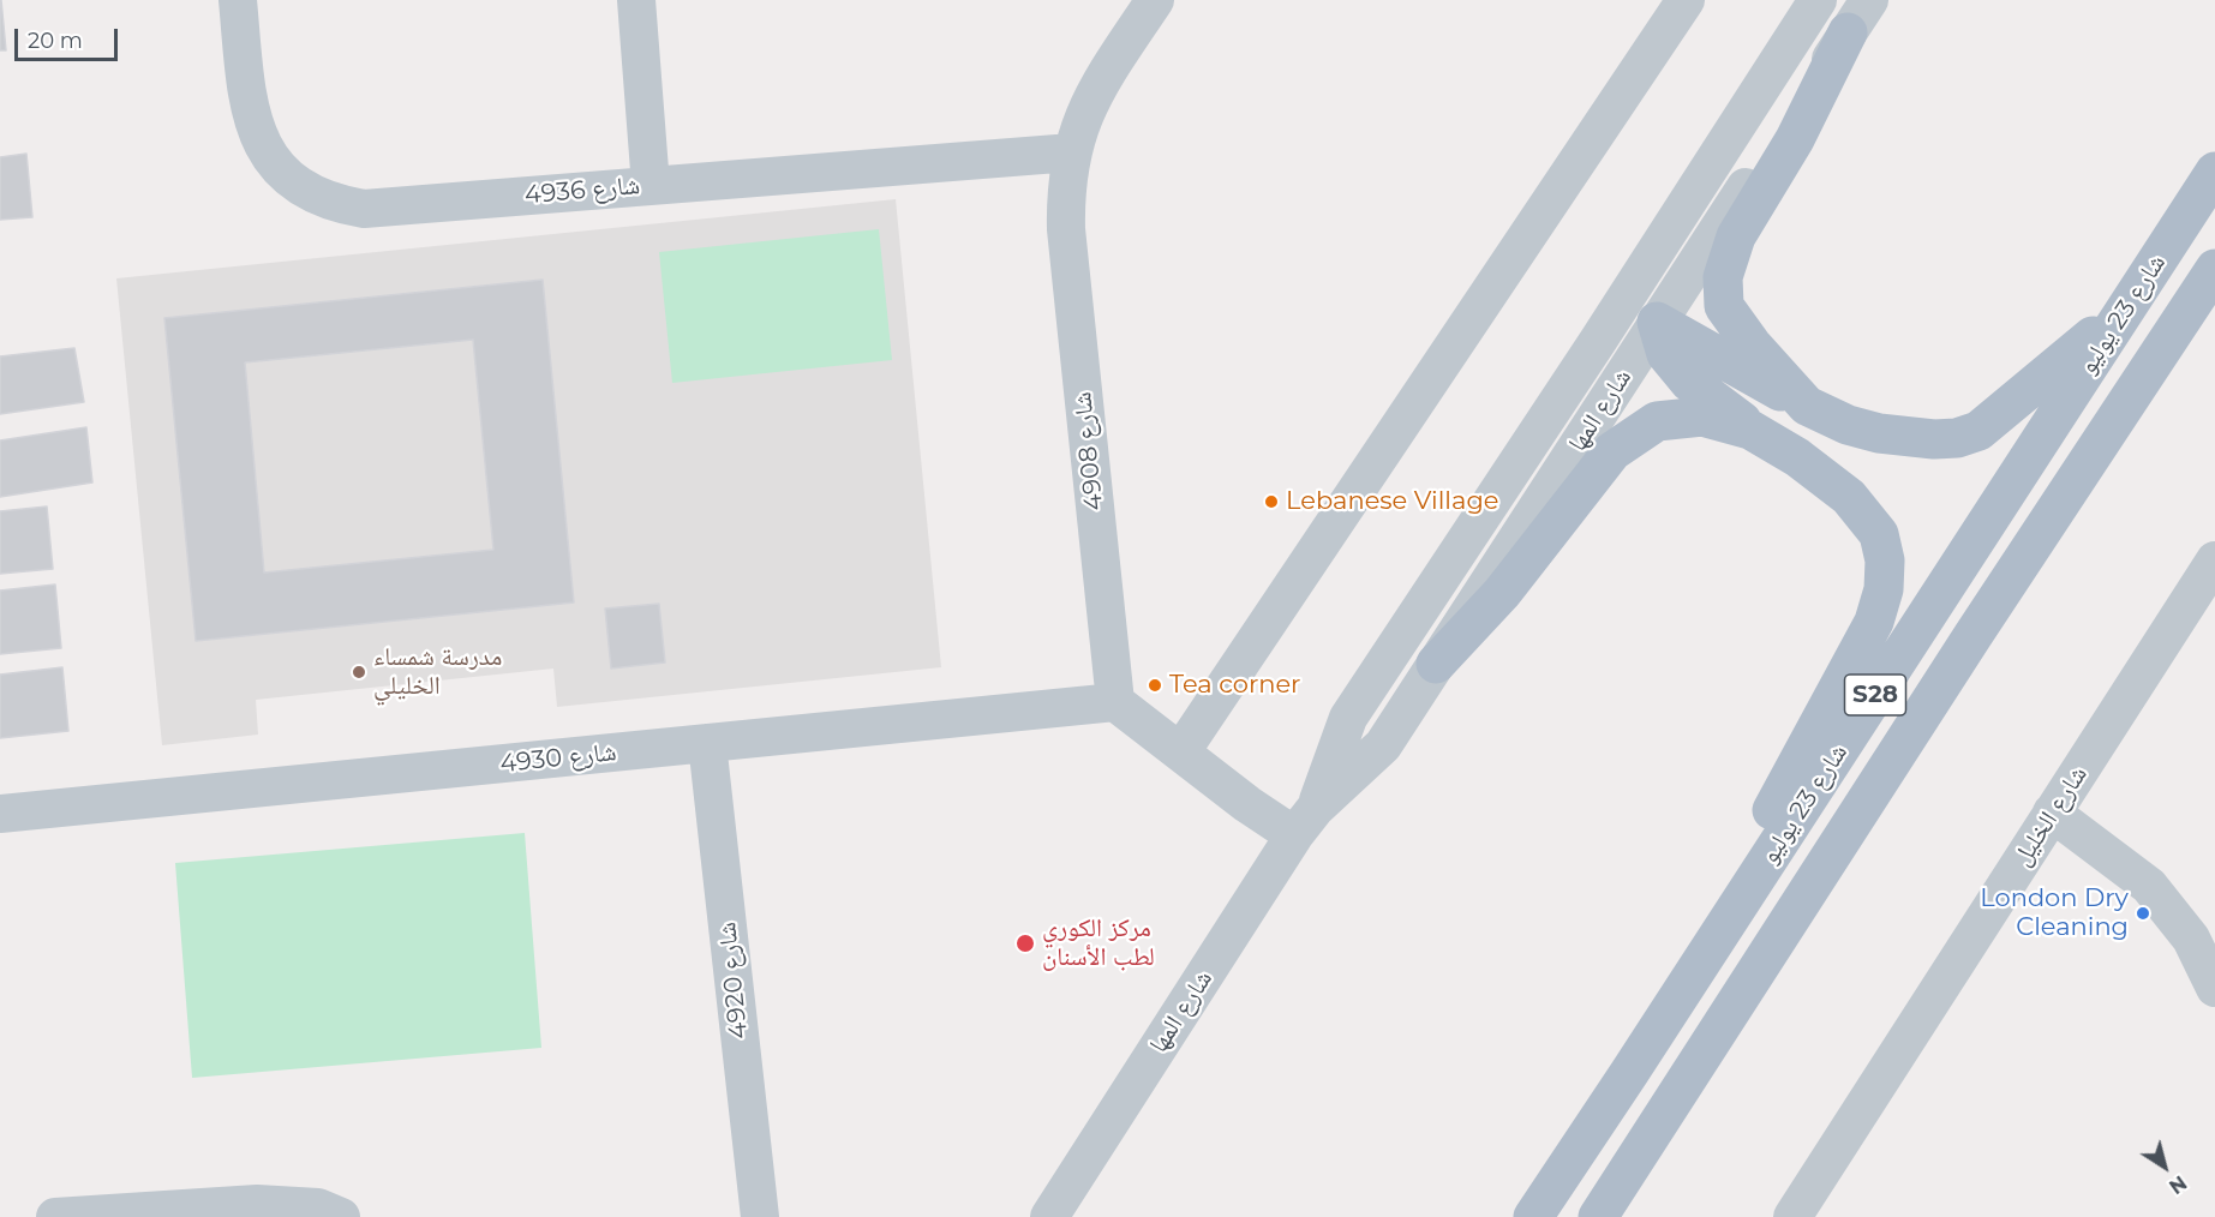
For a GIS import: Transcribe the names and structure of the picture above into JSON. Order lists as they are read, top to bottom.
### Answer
{
  "streets": {
    "main road": ["شارع 23 يوليو", "S28"],
    "street": [
      "4936 شارع",
      "شارع المها",
      "4908 شارع",
      "4930 شارع",
      "شارع الخليل",
      "4920 شارع"
    ]
  },
  "crossings": [
    ["4936 شارع", "4908 شارع"],
    ["4908 شارع", "4930 شارع"],
    ["4930 شارع", "4920 شارع"]
  ],
  "places": [
    "Lebanese Village",
    "مدرسة شمساء الخليلي",
    "Tea corner",
    "London Dry Cleaning",
    "مركز الكوري لطب الأسنان"
  ],
  "scale_bar": "20 m",
  "north": "bottom right"
}
